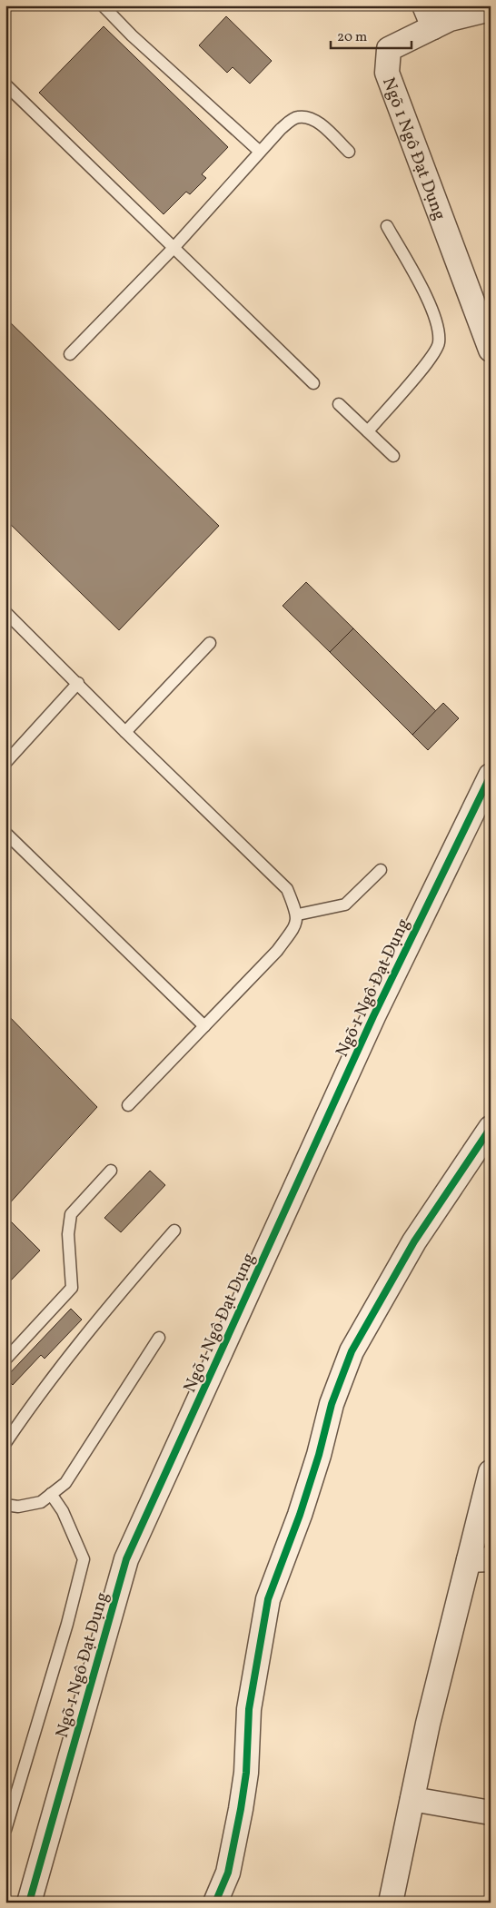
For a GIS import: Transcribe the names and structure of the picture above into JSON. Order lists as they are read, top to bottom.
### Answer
{
  "streets": {
    "street": ["Ngõ 1 Ngô Đạt Dụng"]
  },
  "scale_bar": "20 m"
}
